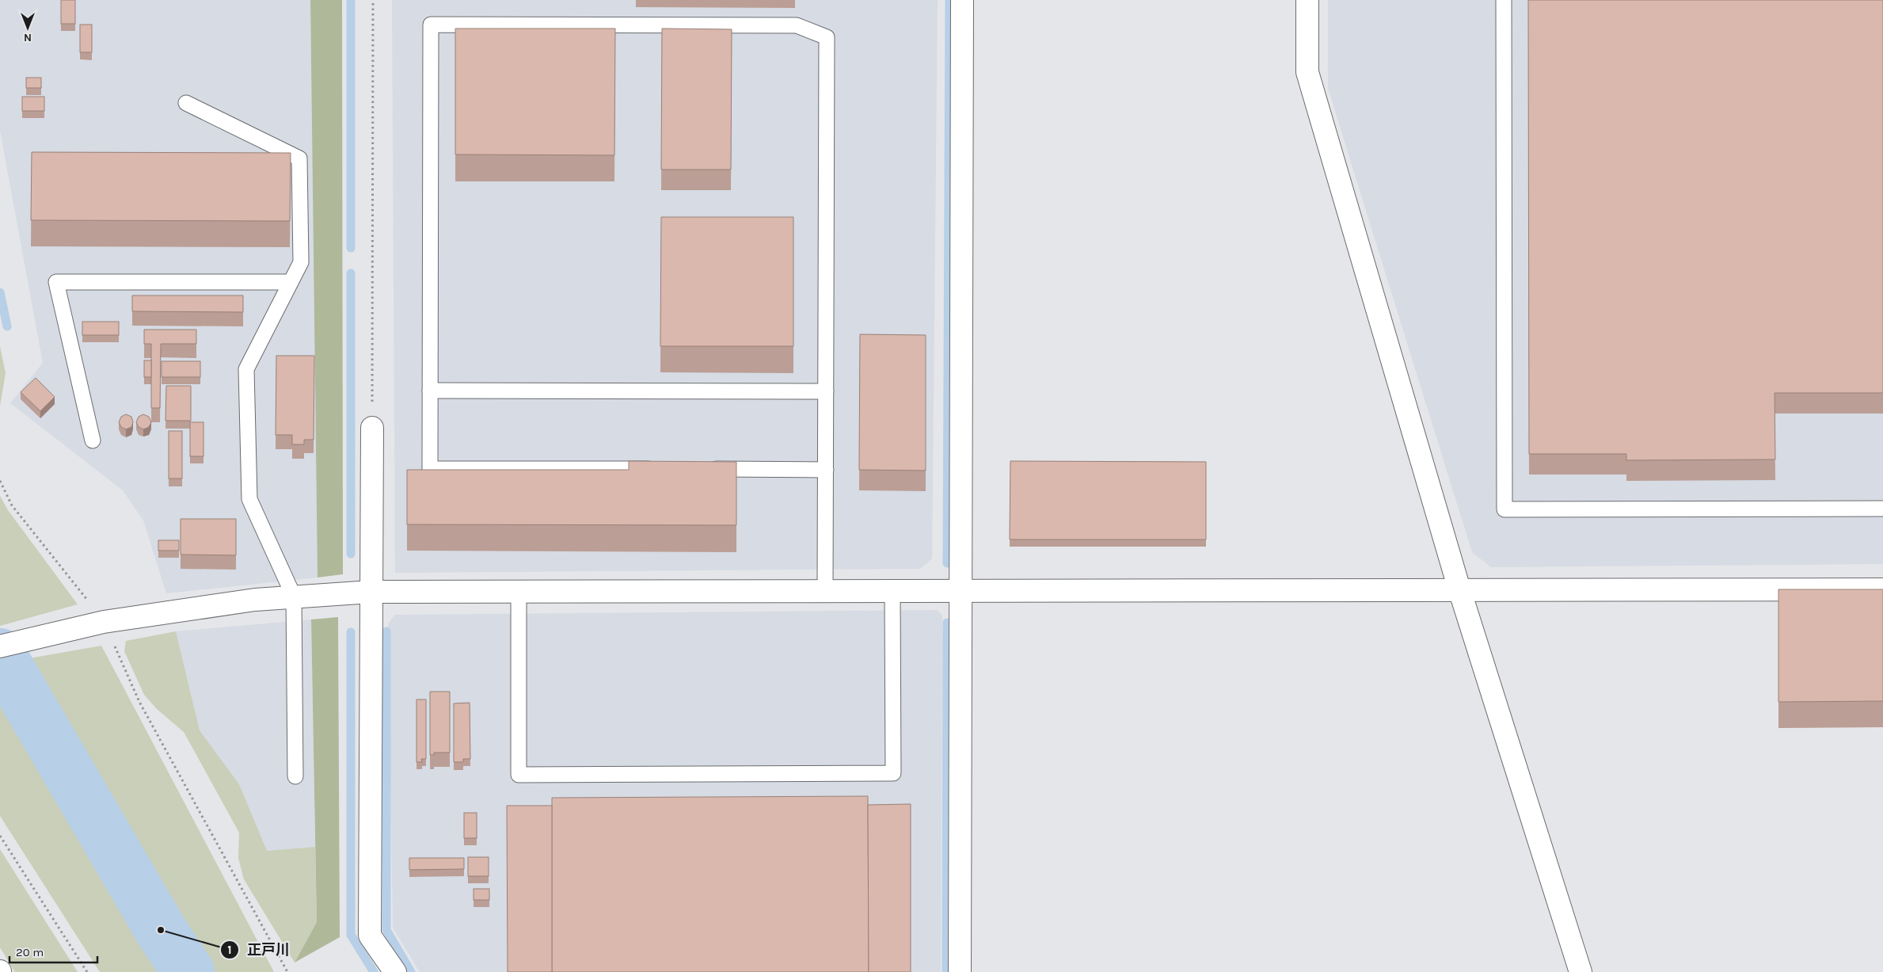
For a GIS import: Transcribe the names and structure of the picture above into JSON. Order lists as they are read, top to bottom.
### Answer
{
  "places": ["正戸川"],
  "scale_bar": "20 m",
  "north": "bottom"
}
